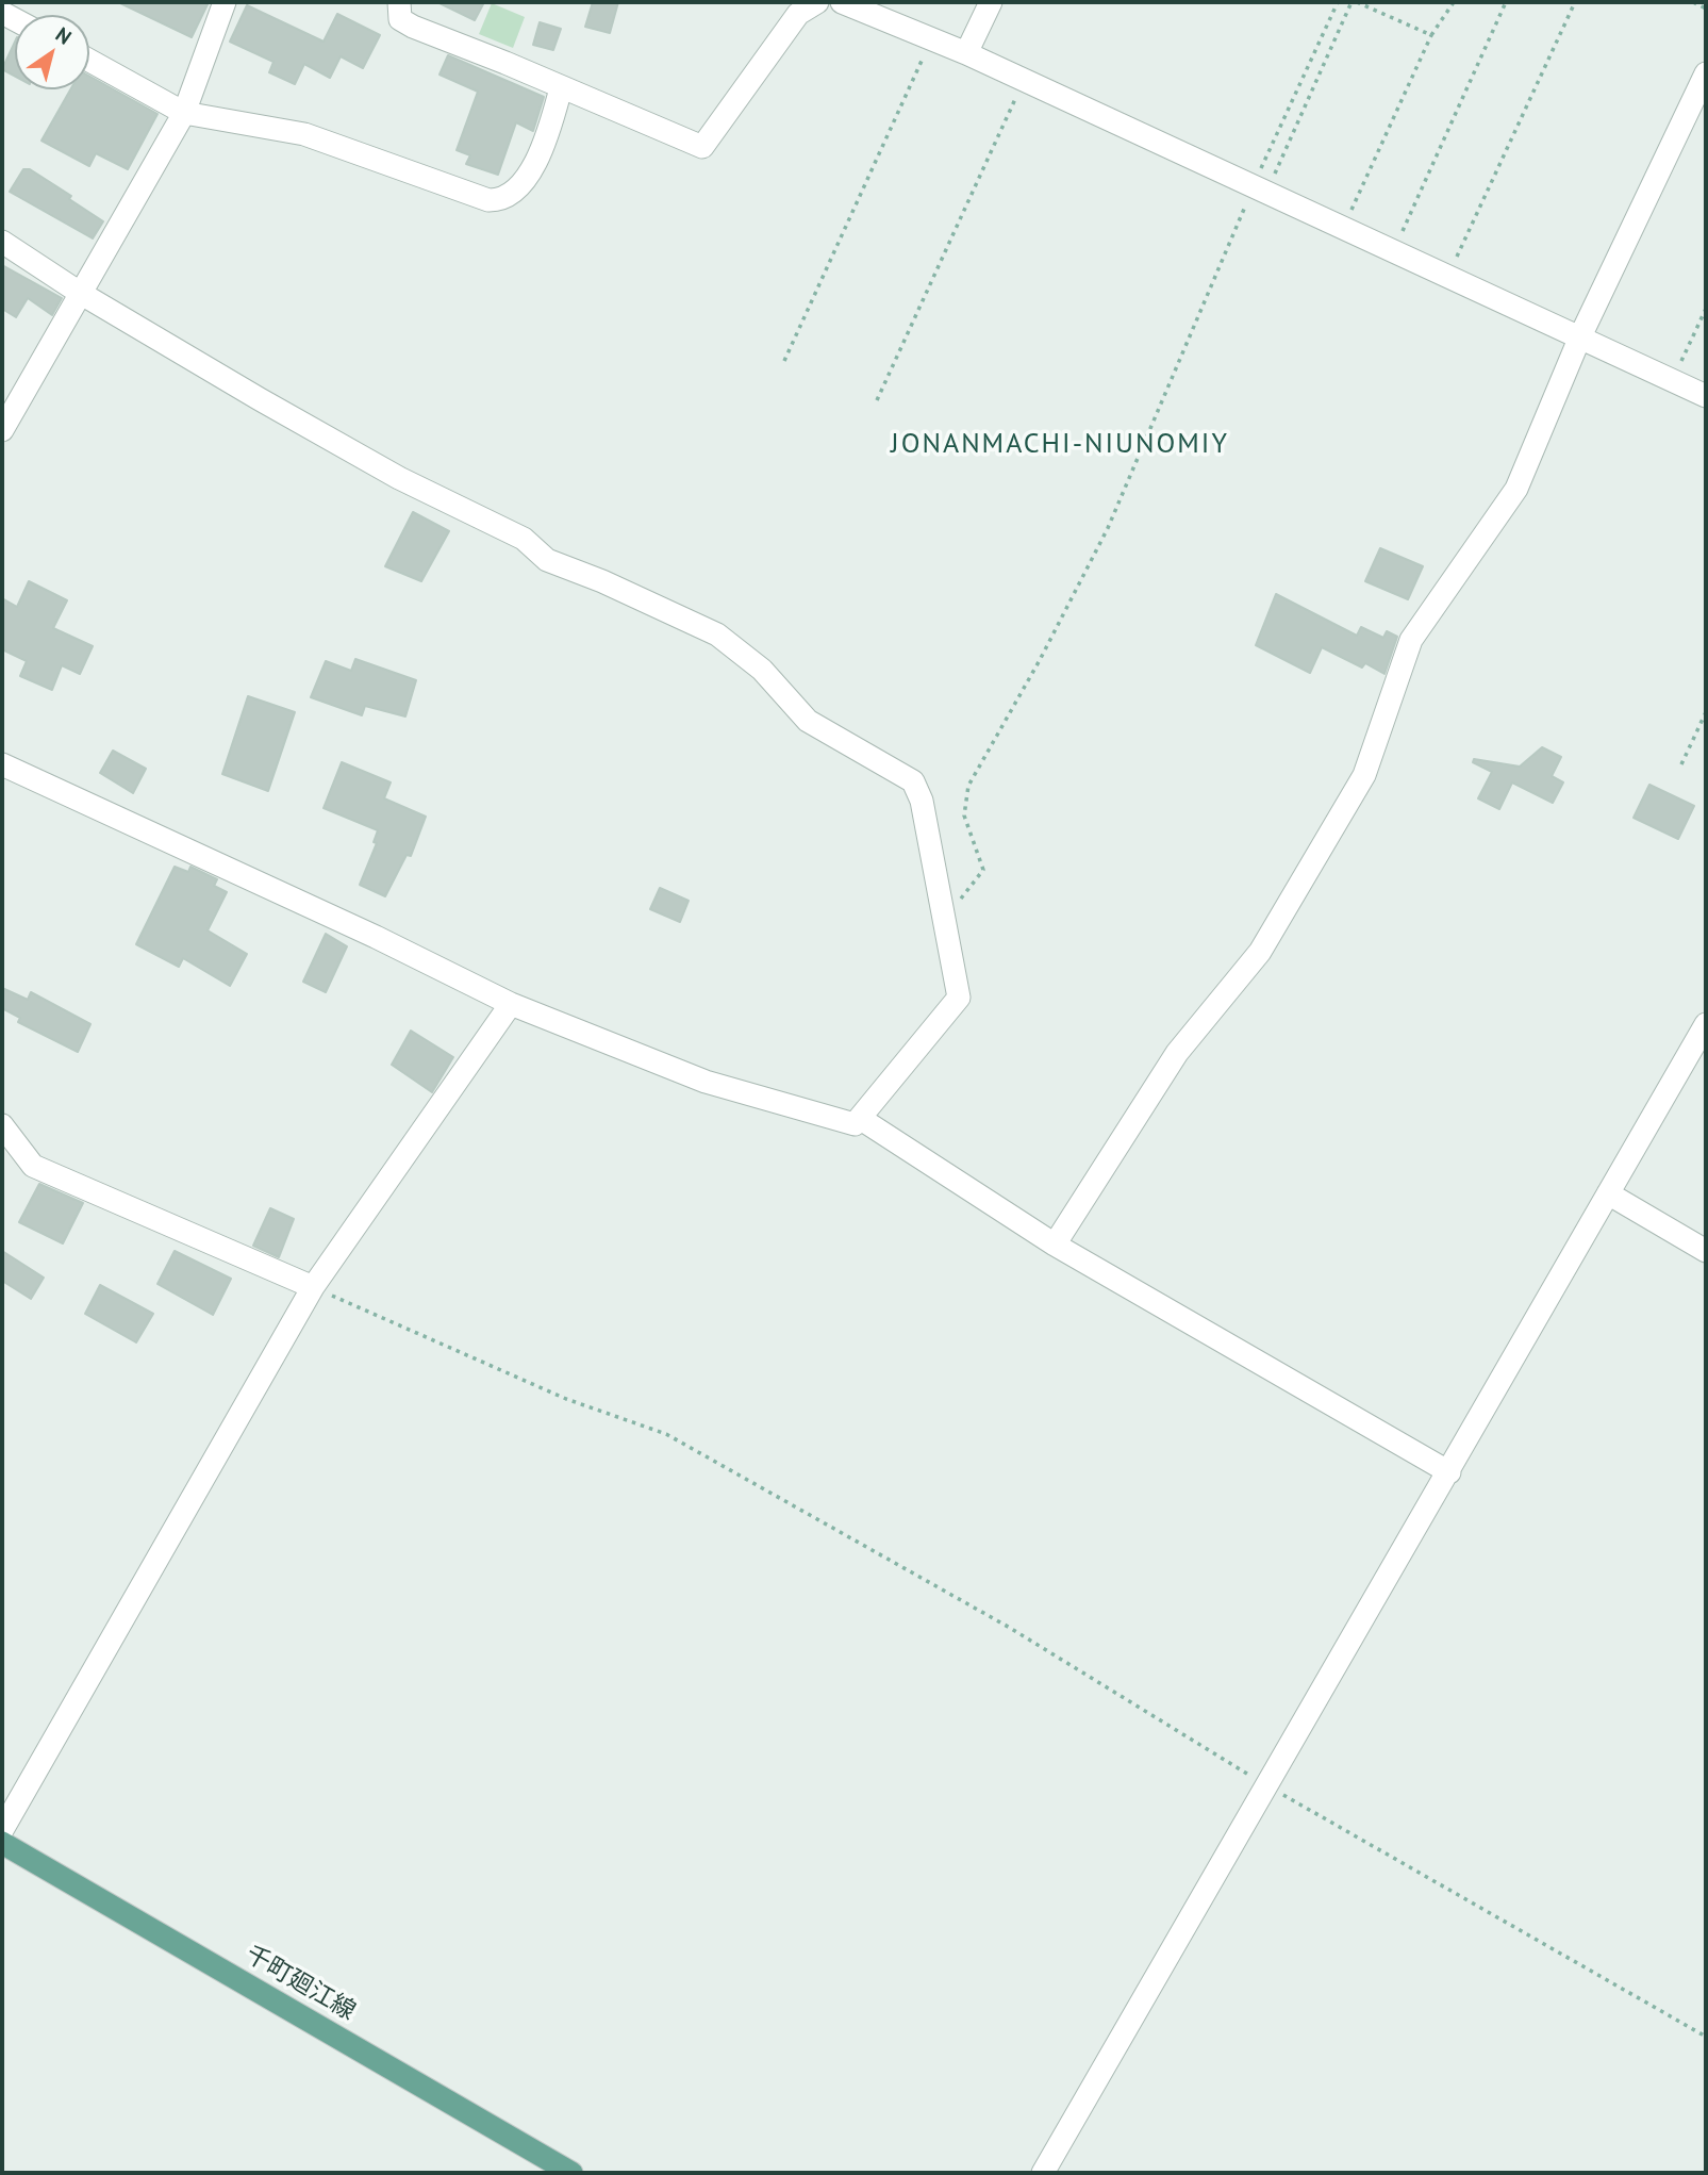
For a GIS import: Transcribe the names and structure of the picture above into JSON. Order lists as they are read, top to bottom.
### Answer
{
  "streets": {
    "main road": ["千町廻江線"]
  },
  "districts": ["JONANMACHI-NIUNOMIY"],
  "north": "top right"
}
